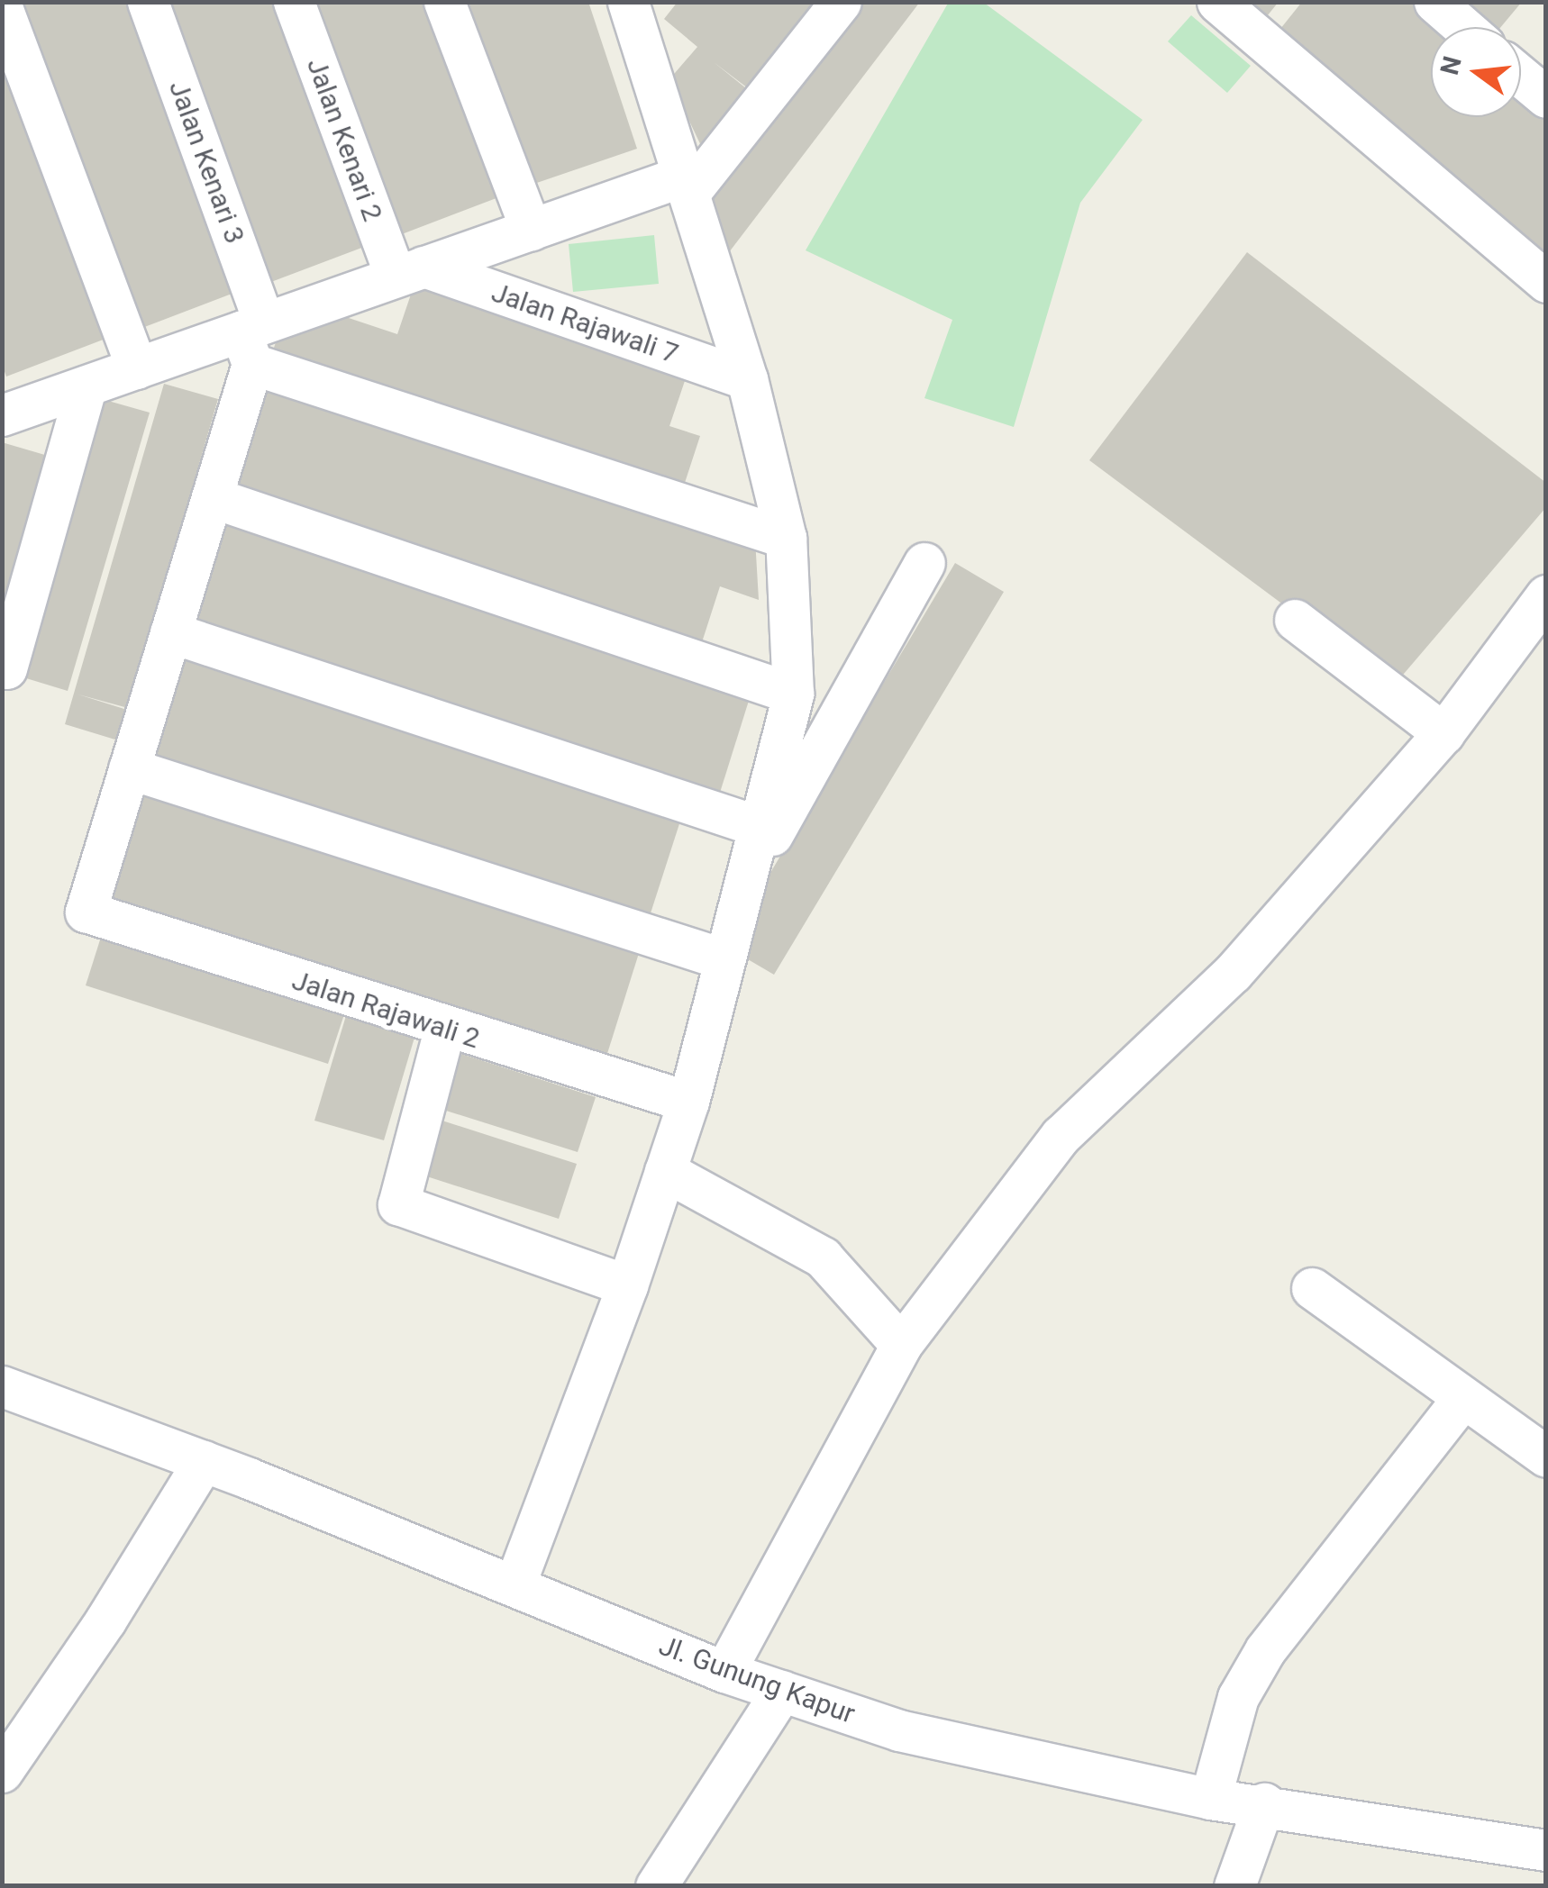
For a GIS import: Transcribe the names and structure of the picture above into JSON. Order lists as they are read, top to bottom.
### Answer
{
  "streets": {
    "street": [
      "Jalan Kenari 2",
      "Jalan Kenari 3",
      "Jalan Rajawali 7",
      "Jalan Rajawali 2",
      "Jl. Gunung Kapur"
    ]
  },
  "crossings": [
    ["Jalan Kenari 2", "Jalan Rajawali 7"]
  ],
  "north": "left"
}
